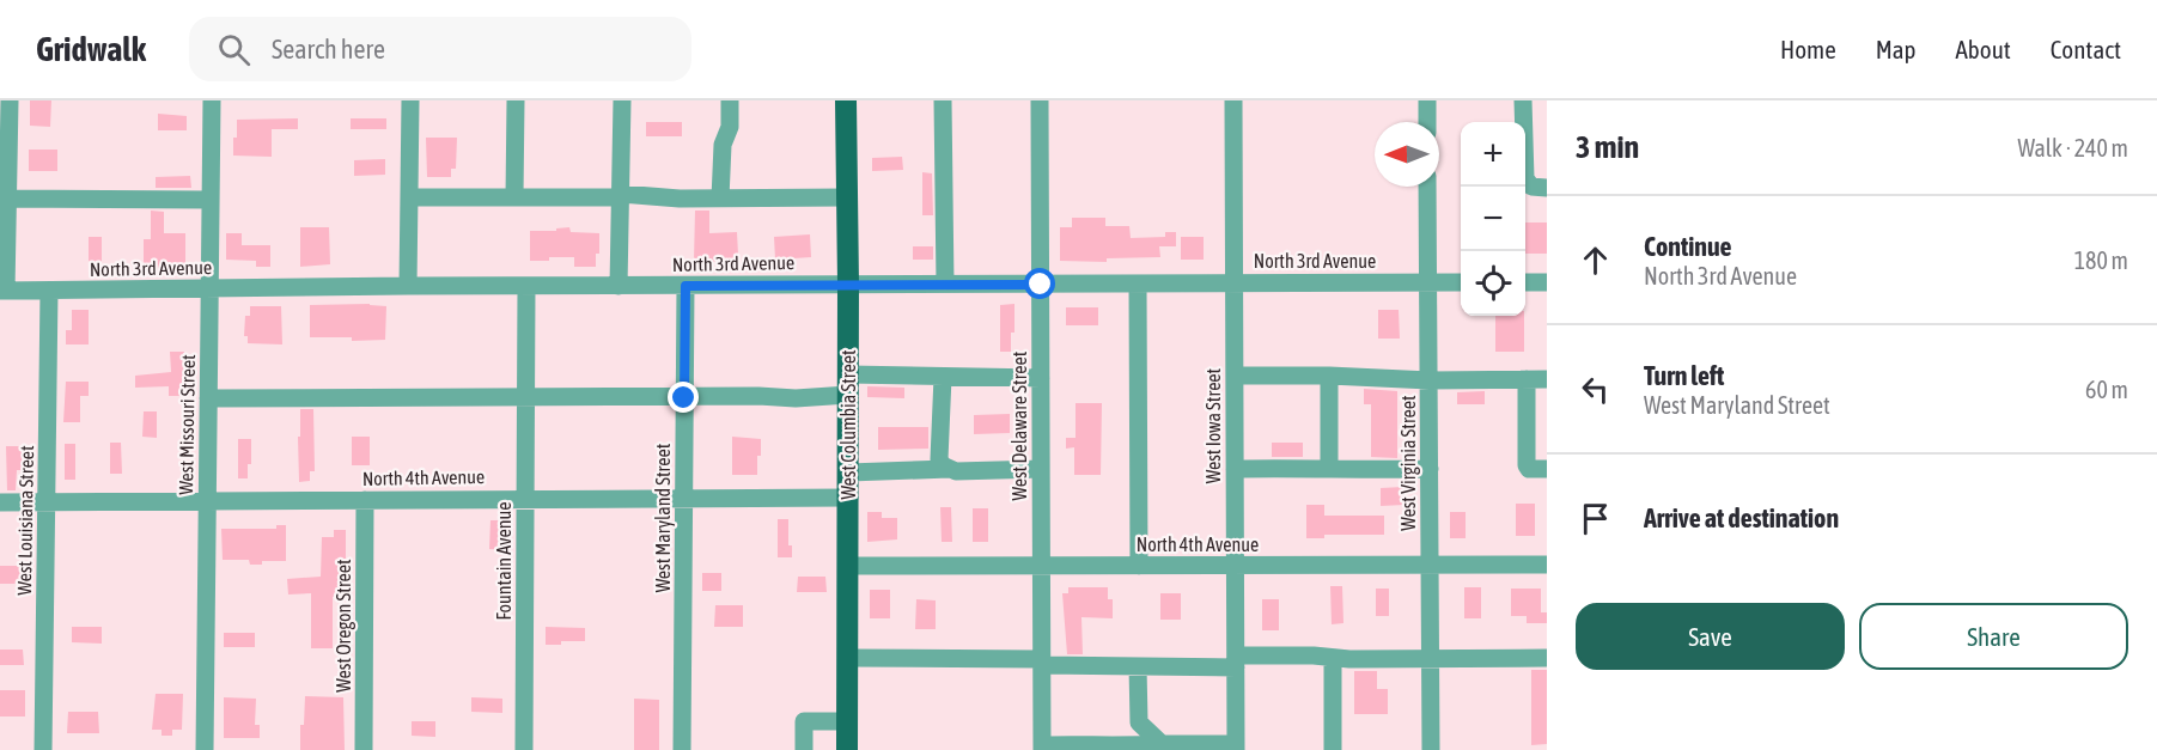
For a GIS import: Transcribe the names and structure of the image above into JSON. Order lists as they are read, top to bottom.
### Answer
{
  "streets": {
    "main road": ["West Columbia Street"],
    "street": [
      "North 3rd Avenue",
      "West Missouri Street",
      "West Delaware Street",
      "West Iowa Street",
      "West Virginia Street",
      "North 4th Avenue",
      "West Maryland Street",
      "West Louisiana Street",
      "Fountain Avenue",
      "West Oregon Street"
    ]
  },
  "crossings": [
    ["North 3rd Avenue", "West Missouri Street"],
    ["North 3rd Avenue", "West Columbia Street"],
    ["North 3rd Avenue", "West Delaware Street"],
    ["North 3rd Avenue", "West Iowa Street"],
    ["North 3rd Avenue", "West Virginia Street"],
    ["North 3rd Avenue", "West Maryland Street"],
    ["North 3rd Avenue", "West Louisiana Street"],
    ["North 3rd Avenue", "Fountain Avenue"],
    ["West Missouri Street", "North 4th Avenue"],
    ["West Columbia Street", "North 4th Avenue"],
    ["West Delaware Street", "North 4th Avenue"],
    ["West Iowa Street", "North 4th Avenue"],
    ["West Virginia Street", "North 4th Avenue"],
    ["North 4th Avenue", "West Maryland Street"],
    ["North 4th Avenue", "West Louisiana Street"],
    ["North 4th Avenue", "Fountain Avenue"],
    ["North 4th Avenue", "West Oregon Street"]
  ],
  "north": "left",
  "page": {
    "header": "Gridwalk",
    "search": "Search here",
    "nav": [
      "Home",
      "Map",
      "About",
      "Contact"
    ],
    "heading": ["3 min", "Walk · 240 m"],
    "map_buttons": ["+", "−"],
    "list": [
      ["Continue", "North 3rd Avenue", "180 m"],
      ["Turn left", "West Maryland Street", "60 m"],
      "Arrive at destination"
    ],
    "buttons": ["Save", "Share"]
  }
}
